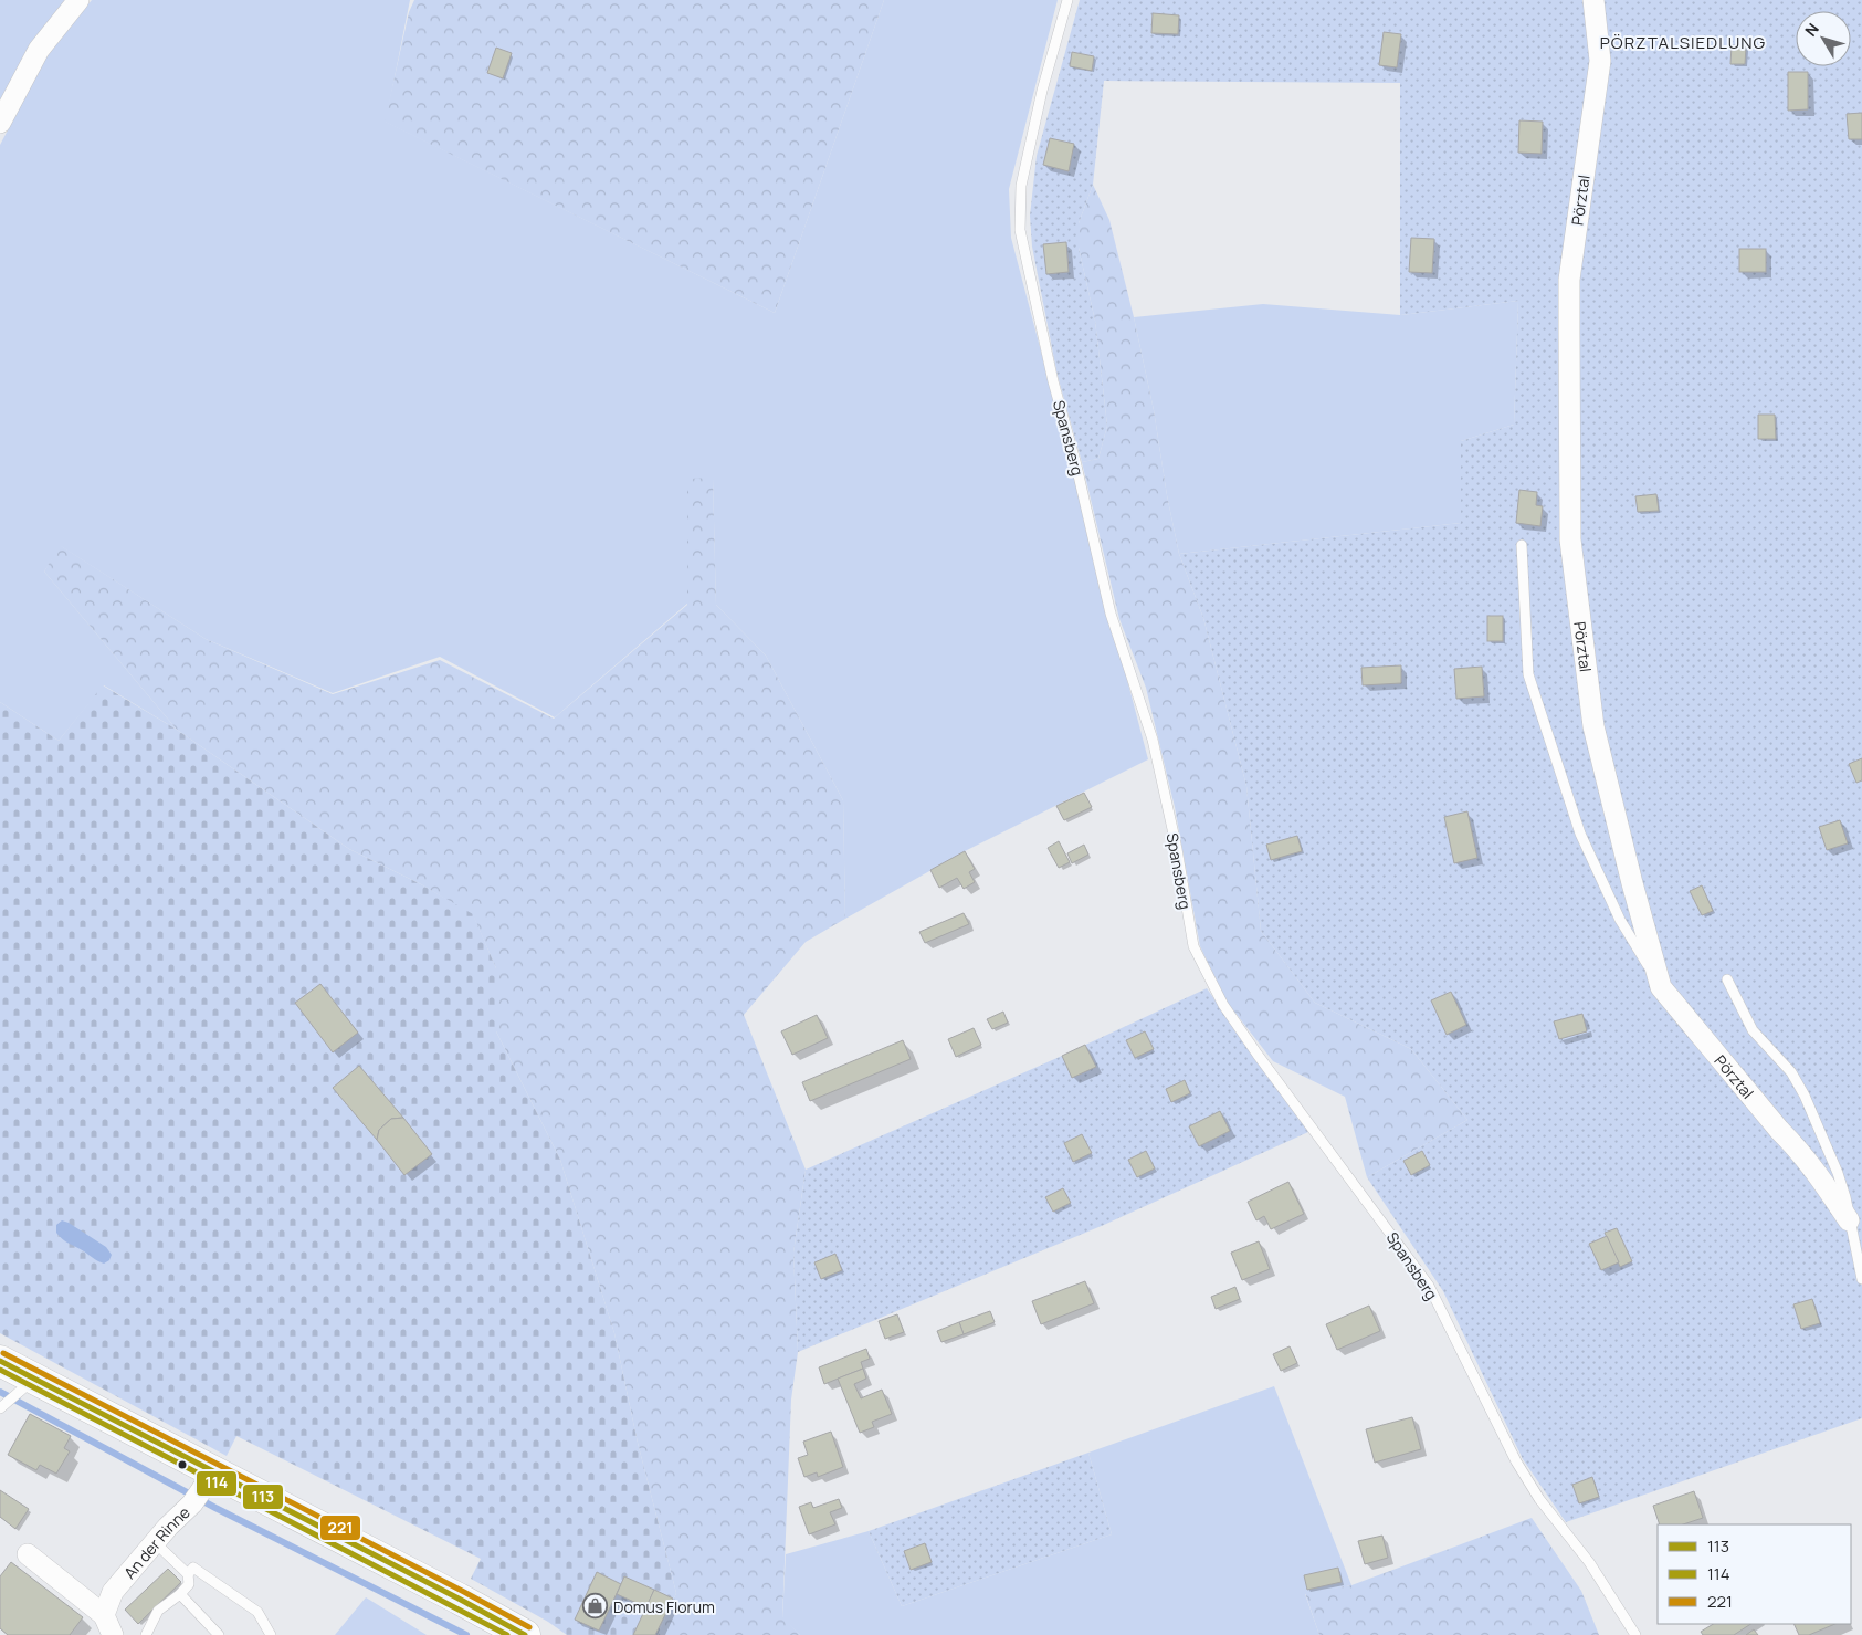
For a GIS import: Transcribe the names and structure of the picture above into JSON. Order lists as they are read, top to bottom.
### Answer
{
  "streets": {
    "street": ["Pörztal", "An der Rinne"],
    "lane": ["Spansberg"]
  },
  "districts": ["PÖRZTALSIEDLUNG"],
  "places": {
    "shop": ["Domus Florum"]
  },
  "lines": ["transit line 221", "transit line 113", "transit line 114"],
  "legend": ["113", "114", "221"],
  "north": "top left"
}
